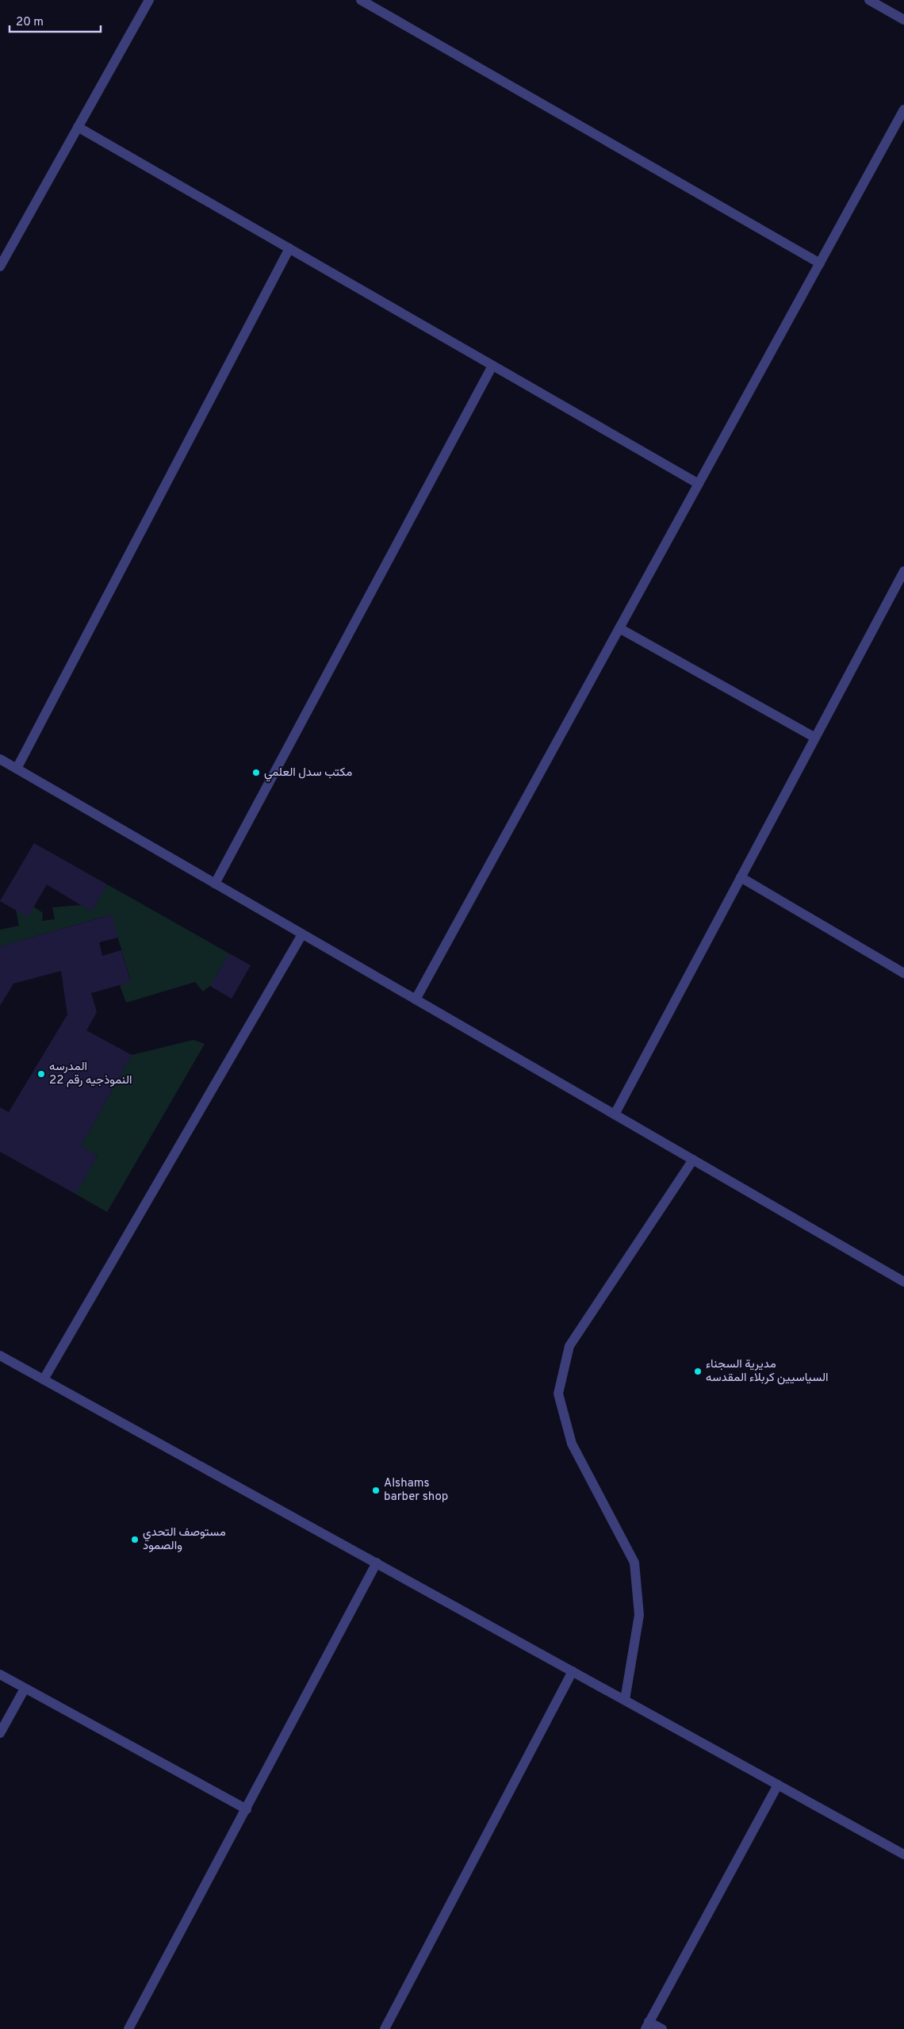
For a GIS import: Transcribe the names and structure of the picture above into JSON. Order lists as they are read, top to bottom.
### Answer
{
  "places": [
    "مكتب سدل العلمي",
    "المدرسه النموذجيه رقم 22",
    "مديرية السجناء السياسيين كربلاء المقدسه",
    "Alshams barber shop",
    "مستوصف التحدي والصمود"
  ],
  "scale_bar": "20 m"
}
